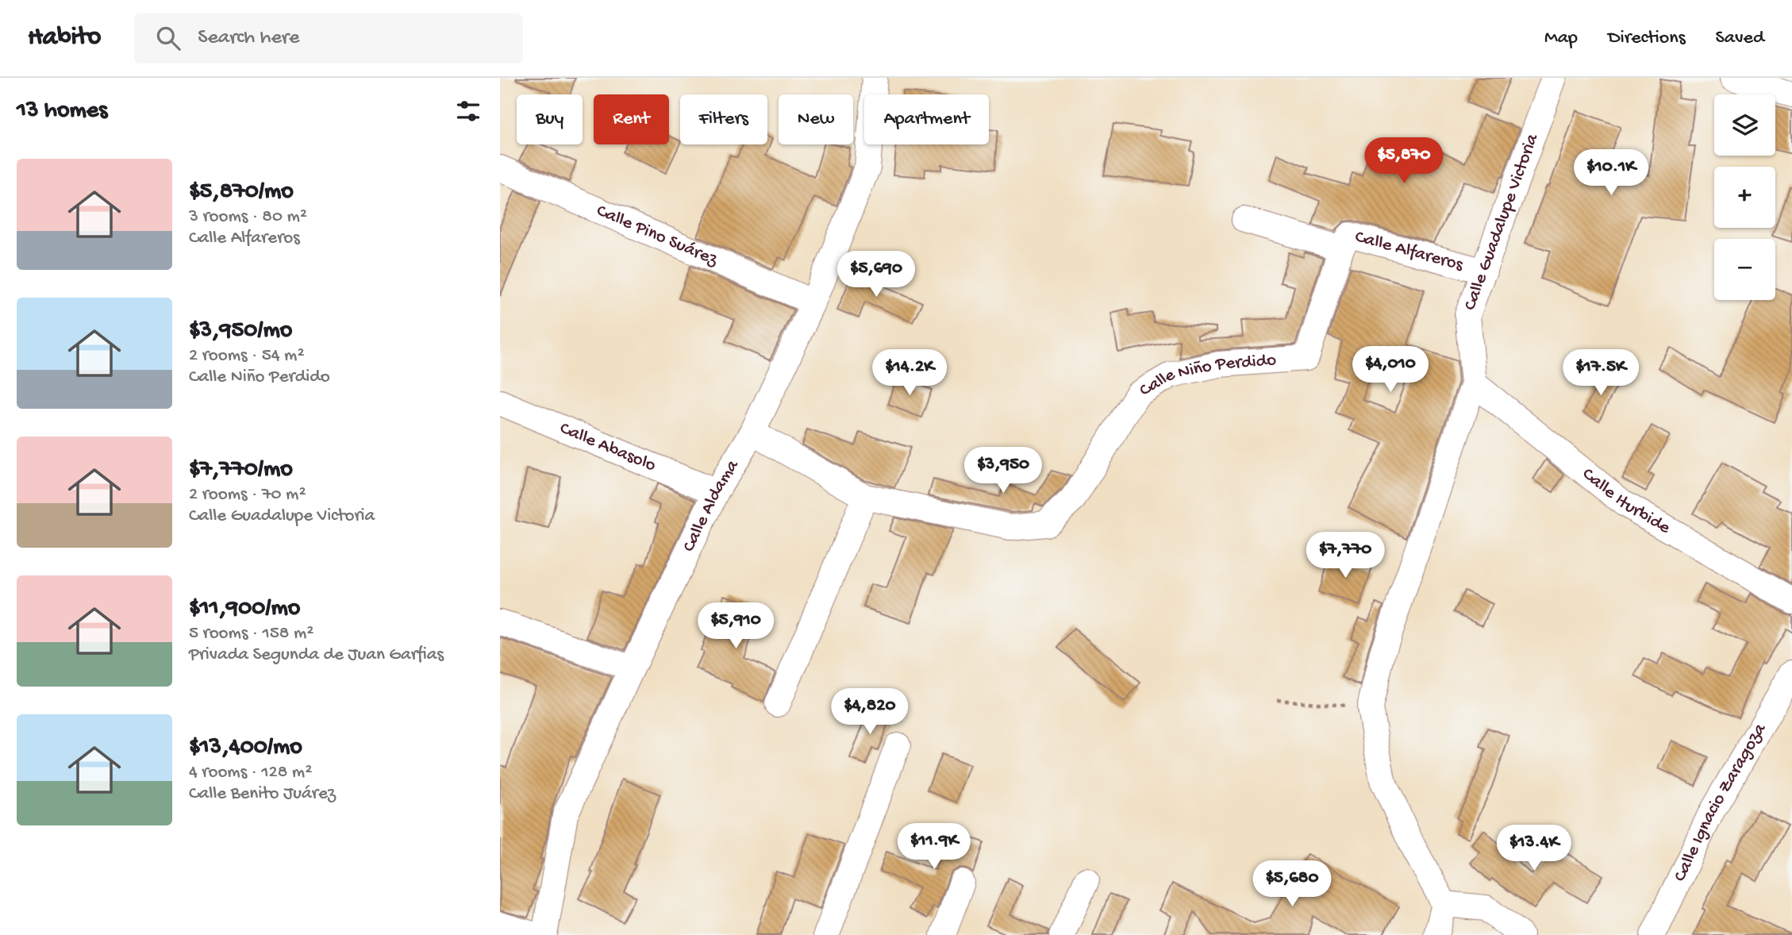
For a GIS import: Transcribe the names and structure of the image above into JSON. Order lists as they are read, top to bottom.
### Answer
{
  "streets": {
    "street": [
      "Calle Guadalupe Victoria",
      "Calle Pino Suárez",
      "Calle Alfareros",
      "Calle Niño Perdido",
      "Calle Abasolo",
      "Calle Iturbide",
      "Calle Aldama",
      "Calle Ignacio Zaragoza"
    ]
  },
  "crossings": [
    ["Calle Guadalupe Victoria", "Calle Alfareros"],
    ["Calle Guadalupe Victoria", "Calle Iturbide"],
    ["Calle Pino Suárez", "Calle Aldama"],
    ["Calle Alfareros", "Calle Niño Perdido"],
    ["Calle Niño Perdido", "Calle Aldama"],
    ["Calle Abasolo", "Calle Aldama"]
  ],
  "page": {
    "header": "Habito",
    "search": "Search here",
    "nav": ["Map", "Directions", "Saved"],
    "heading": "13 homes",
    "map_buttons": ["+", "−"],
    "chip": [
      "Buy",
      "Rent",
      "Filters",
      "New",
      "Apartment"
    ],
    "price": [
      "$5,870",
      "$10.1K",
      "$5,690",
      "$4,010",
      "$14.2K",
      "$17.5K",
      "$3,950",
      "$7,770",
      "$5,910",
      "$4,820",
      "$11.9K",
      "$13.4K",
      "$5,680"
    ],
    "list": [
      {
        "name": "$5,870/mo",
        "note": "3 rooms · 80 m² · Calle Alfareros"
      },
      {
        "name": "$3,950/mo",
        "note": "2 rooms · 54 m² · Calle Niño Perdido"
      },
      {
        "name": "$7,770/mo",
        "note": "2 rooms · 70 m² · Calle Guadalupe Victoria"
      },
      {
        "name": "$11,900/mo",
        "note": "5 rooms · 158 m² · Privada Segunda de Juan Garfias"
      },
      {
        "name": "$13,400/mo",
        "note": "4 rooms · 128 m² · Calle Benito Juárez"
      }
    ]
  }
}
